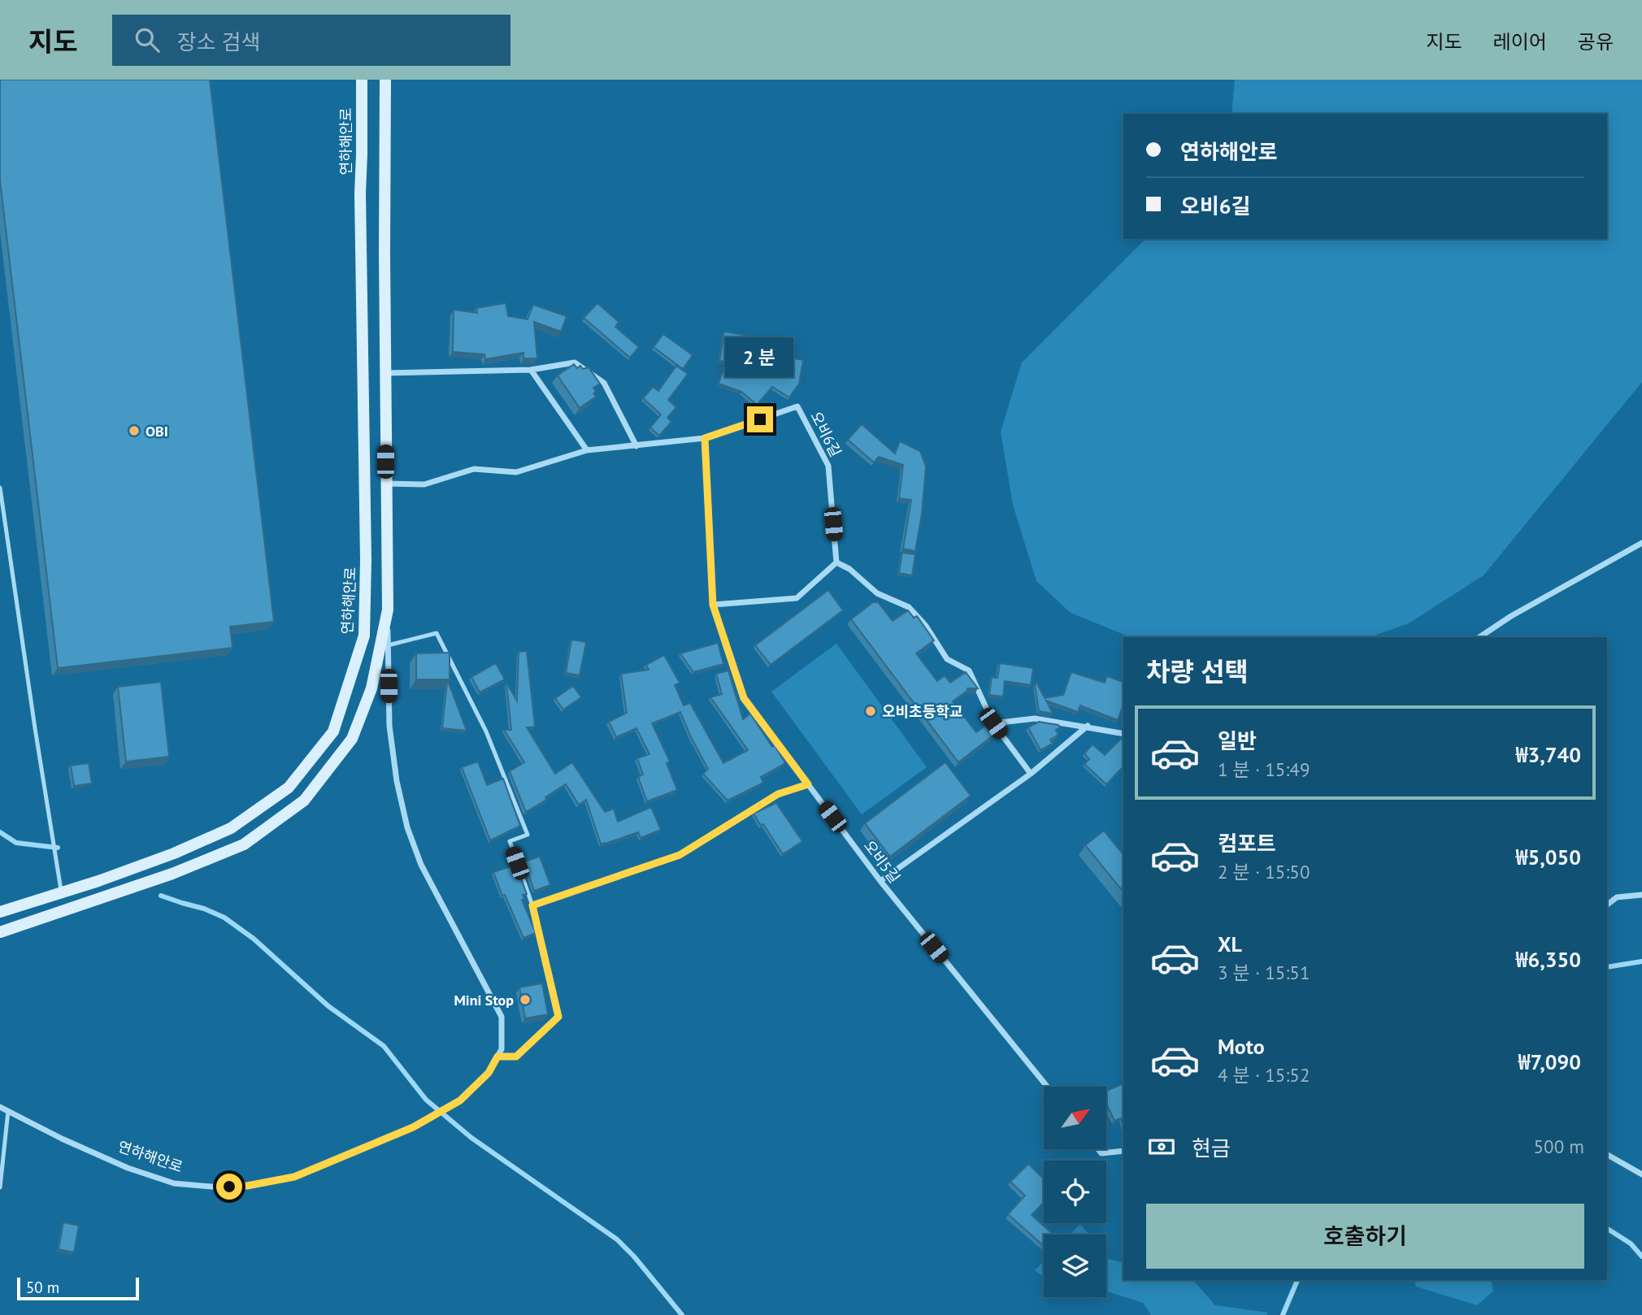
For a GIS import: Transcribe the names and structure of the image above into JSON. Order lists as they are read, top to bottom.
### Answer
{
  "streets": {
    "street": ["연하해안로", "오비6길", "오비5길"]
  },
  "crossings": [
    ["오비6길", "오비5길"]
  ],
  "places": ["OBI", "오비초등학교", "Mini Stop"],
  "scale_bar": "50 m",
  "north": "top right",
  "page": {
    "header": "지도",
    "search": "장소 검색",
    "nav": ["지도", "레이어", "공유"],
    "banner": ["연하해안로", "오비6길"],
    "bubble": "2 분",
    "heading": "차량 선택",
    "list": [
      {
        "name": "일반",
        "note": "1 분 · 15:49",
        "value": "₩3,740"
      },
      {
        "name": "컴포트",
        "note": "2 분 · 15:50",
        "value": "₩5,050"
      },
      {
        "name": "XL",
        "note": "3 분 · 15:51",
        "value": "₩6,350"
      },
      {
        "name": "Moto",
        "note": "4 분 · 15:52",
        "value": "₩7,090"
      }
    ],
    "pay": ["현금", "500 m"],
    "buttons": "호출하기",
    "scale": "50 m"
  }
}
